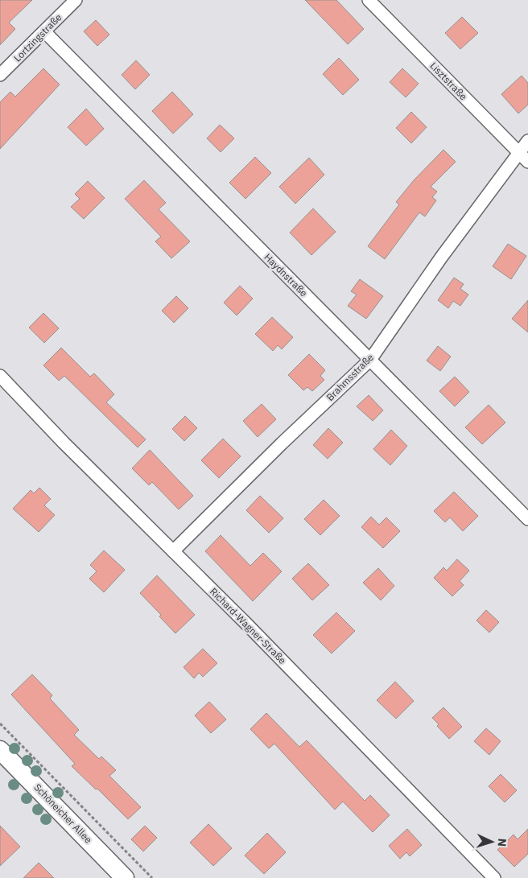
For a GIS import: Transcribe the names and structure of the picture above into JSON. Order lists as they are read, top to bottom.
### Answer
{
  "streets": {
    "street": [
      "Lortzingstraße",
      "Lisztstraße",
      "Haydnstraße",
      "Brahmsstraße",
      "Richard-Wagner-Straße",
      "Schöneicher Allee"
    ]
  },
  "crossings": [
    ["Lortzingstraße", "Haydnstraße"],
    ["Lisztstraße", "Brahmsstraße"],
    ["Haydnstraße", "Brahmsstraße"],
    ["Brahmsstraße", "Richard-Wagner-Straße"]
  ],
  "north": "right"
}
